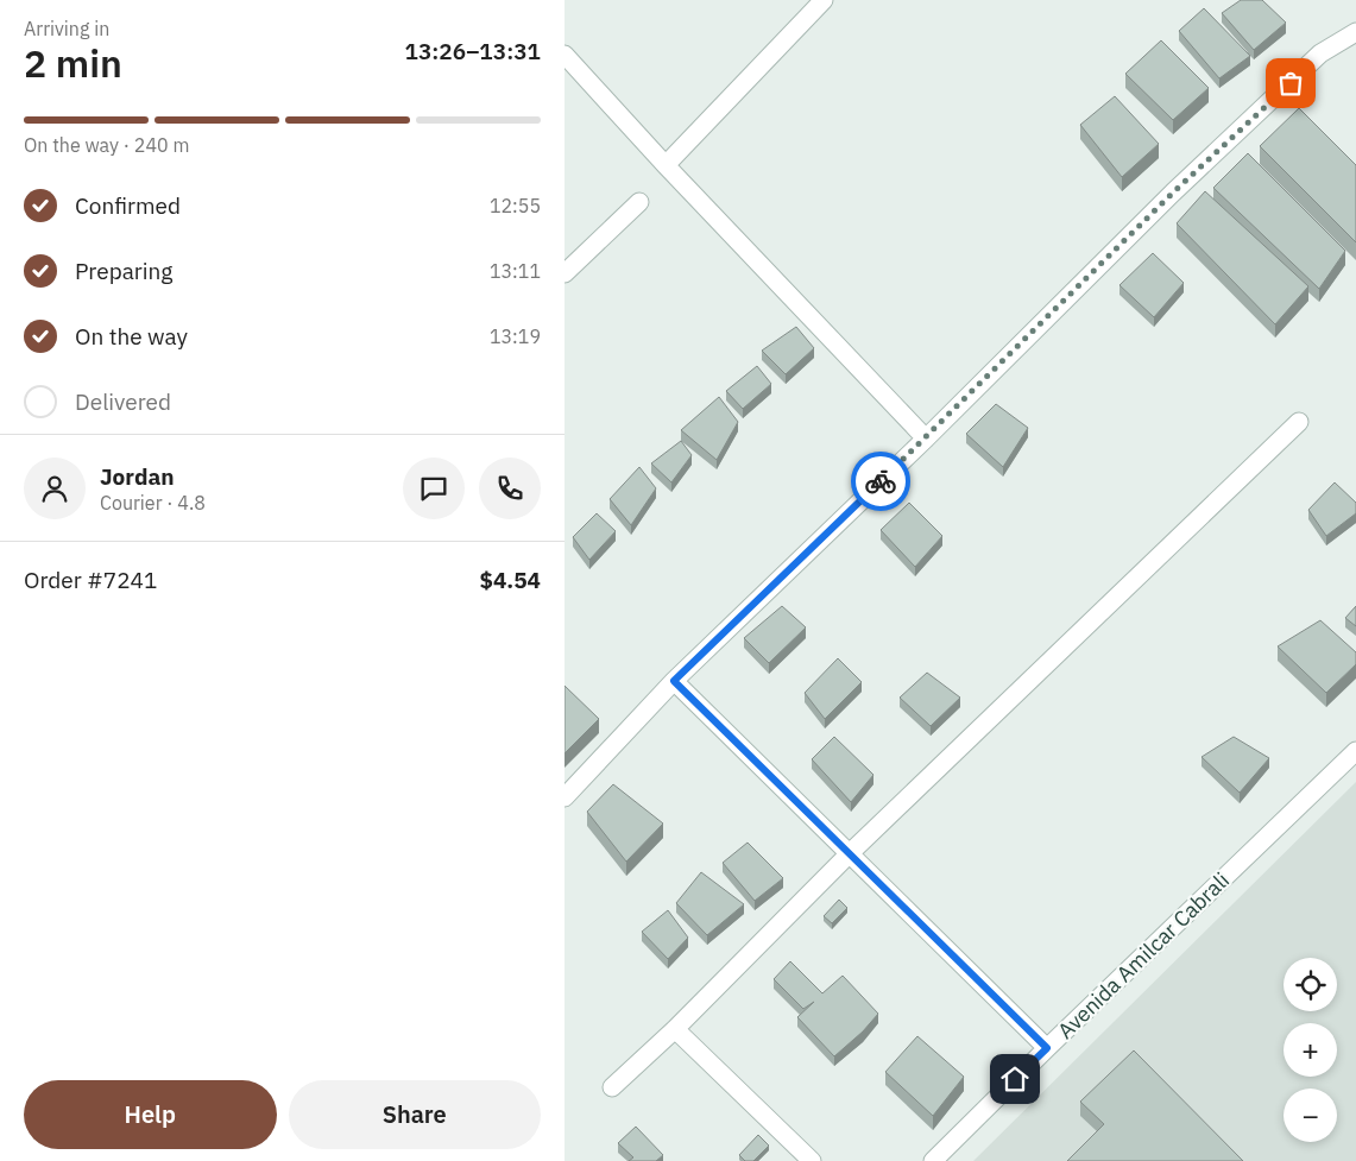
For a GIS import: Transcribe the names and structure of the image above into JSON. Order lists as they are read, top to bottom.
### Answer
{
  "streets": {
    "street": ["Avenida Amilcar Cabrali"]
  },
  "page": {
    "heading": ["2 min", "Arriving in", "13:26–13:31"],
    "panel": [
      "Jordan",
      "Courier · 4.8",
      "Order #7241",
      "$4.54"
    ],
    "bar": "On the way · 240 m",
    "list": [
      ["Confirmed", "12:55"],
      ["Preparing", "13:11"],
      ["On the way", "13:19"],
      "Delivered"
    ],
    "map_buttons": ["+", "−"],
    "buttons": ["Help", "Share"]
  }
}
